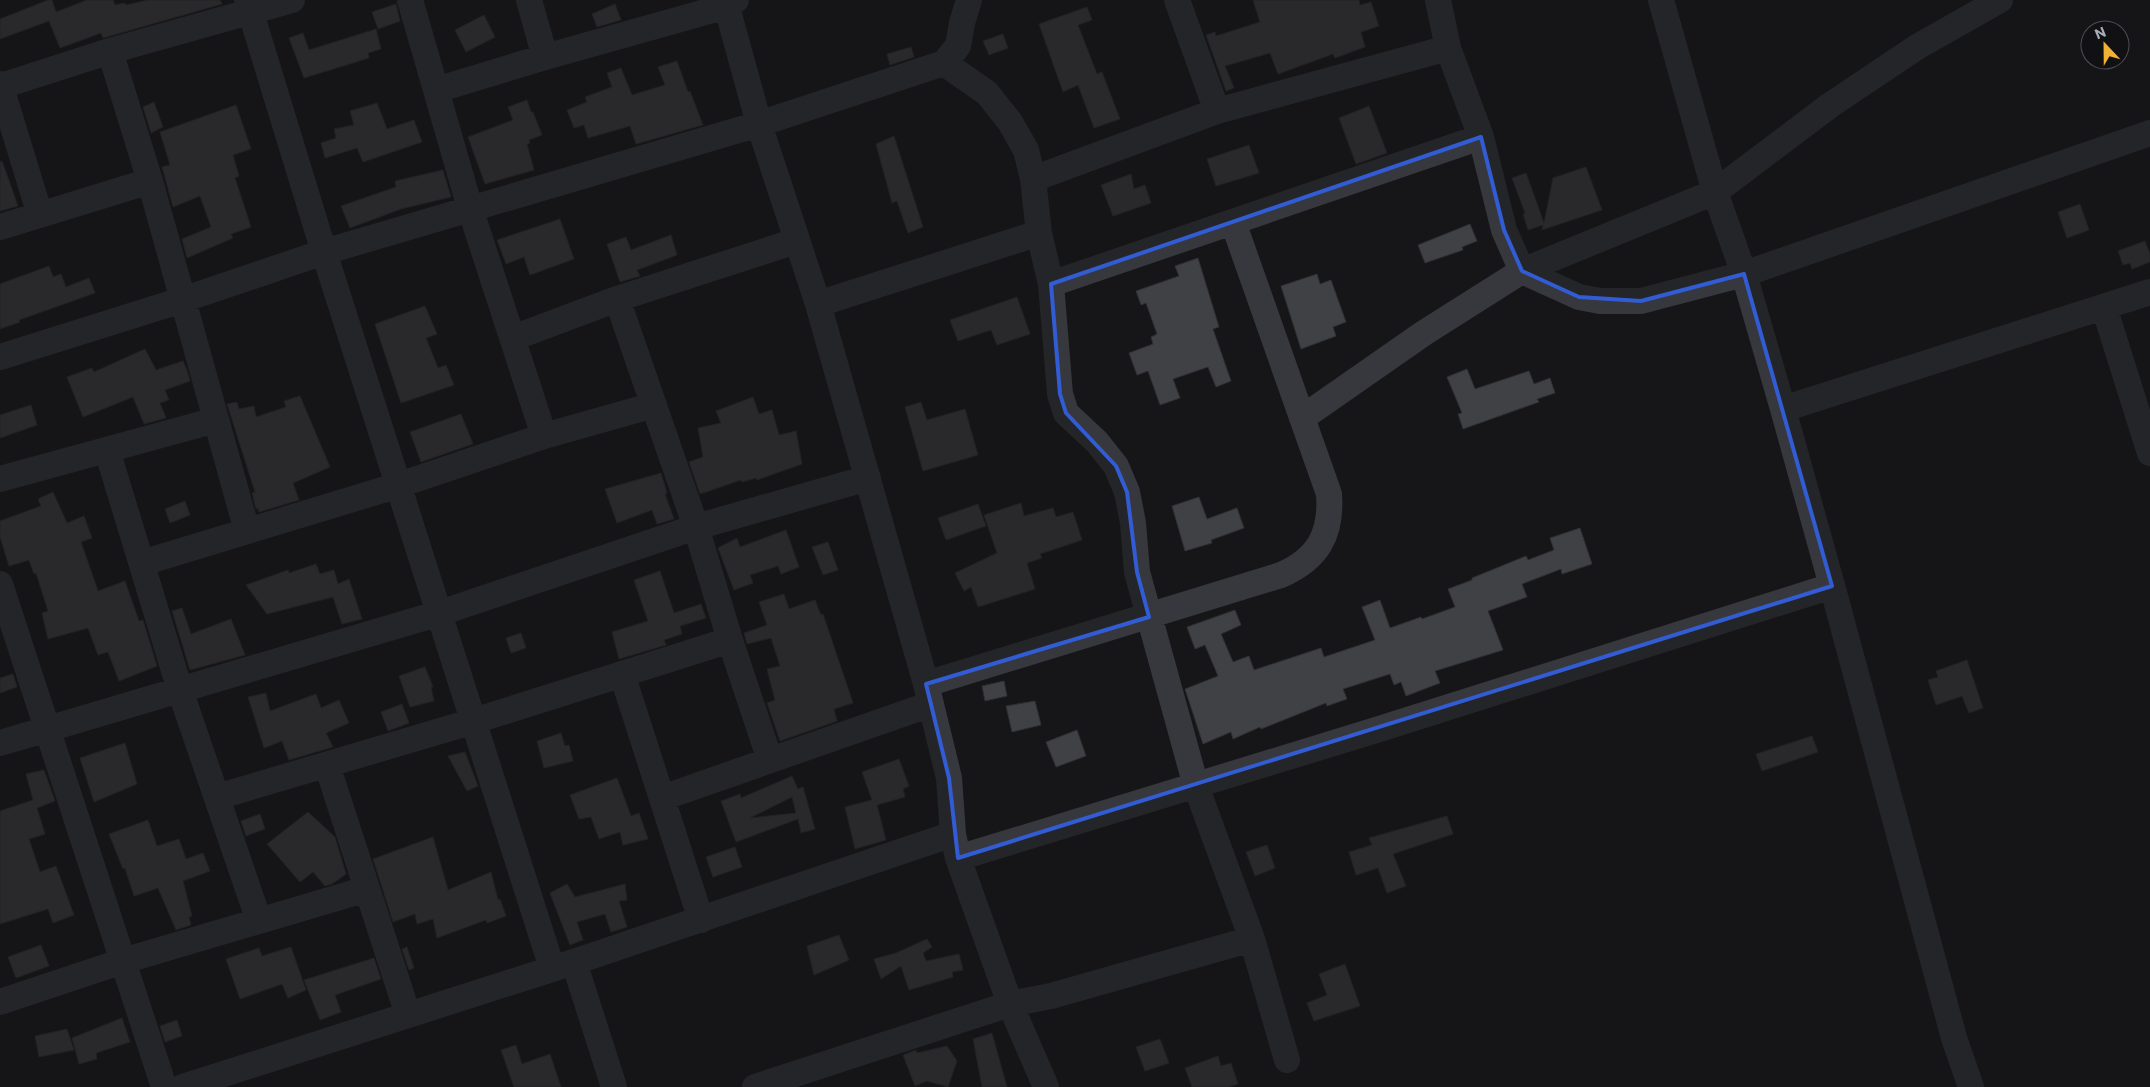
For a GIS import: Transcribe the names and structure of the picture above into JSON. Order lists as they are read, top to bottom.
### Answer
{
  "north": "top"
}
